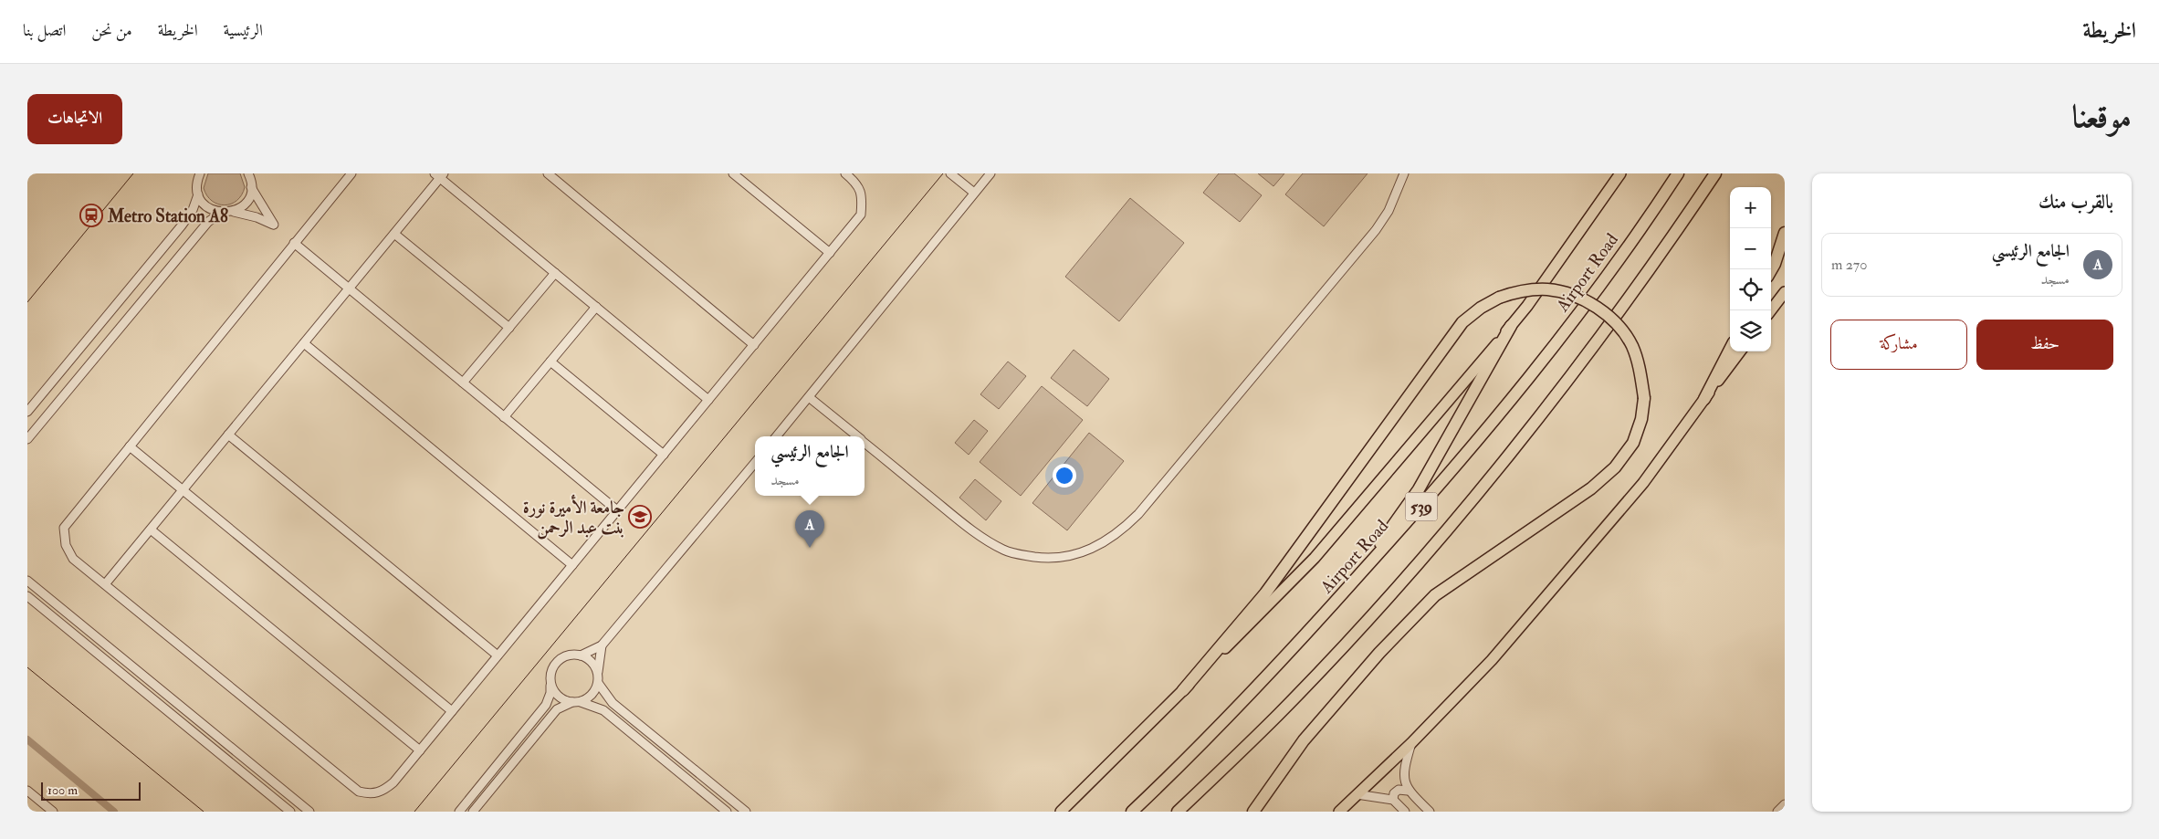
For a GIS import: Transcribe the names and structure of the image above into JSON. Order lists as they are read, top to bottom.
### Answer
{
  "streets": {
    "highway": ["Airport Road", "539"]
  },
  "places": {
    "station": ["Metro Station A8"],
    "school or university": ["جامعة الأميرة نورة بنت عبد الرحمن"]
  },
  "scale_bar": "100 m",
  "page": {
    "header": "الخريطة",
    "nav": [
      "الرئيسية",
      "الخريطة",
      "من نحن",
      "اتصل بنا"
    ],
    "title": "موقعنا",
    "buttons": [
      "الاتجاهات",
      ["حفظ", "مشاركة"]
    ],
    "heading": "بالقرب منك",
    "map_buttons": ["+", "−"],
    "list": [
      {
        "mark": "A",
        "name": "الجامع الرئيسي",
        "note": "مسجد",
        "value": "270 m"
      }
    ],
    "popup": ["الجامع الرئيسي", "مسجد"],
    "pins": "A",
    "scale": "100 m"
  }
}
